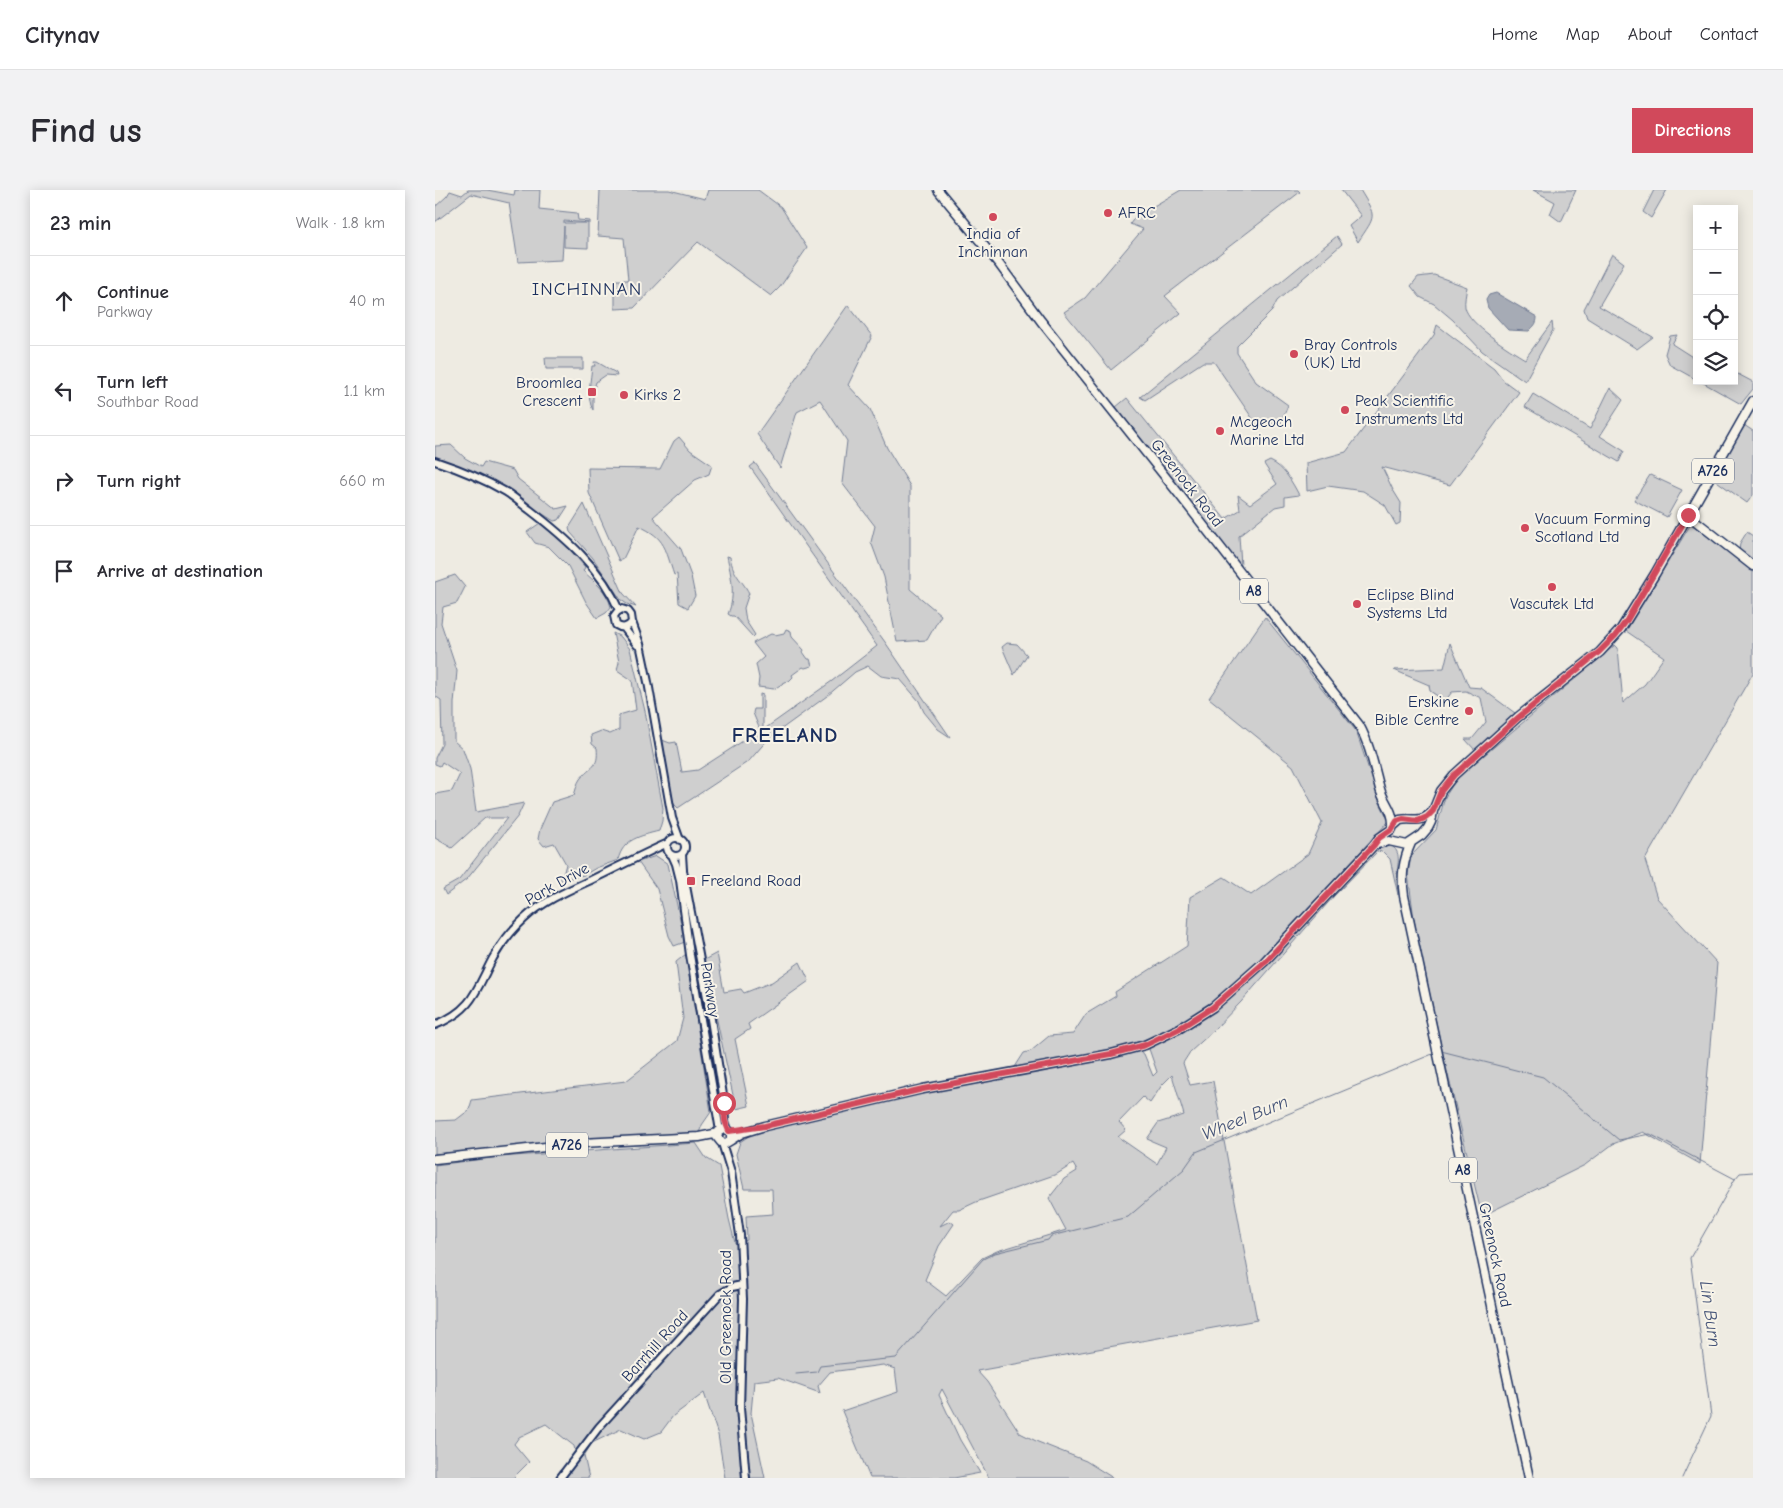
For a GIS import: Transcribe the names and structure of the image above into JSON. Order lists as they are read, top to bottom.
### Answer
{
  "streets": {
    "main road": ["A726", "Greenock Road", "A8"],
    "street": [
      "Park Drive",
      "Parkway",
      "Old Greenock Road",
      "Barrhill Road"
    ]
  },
  "crossings": [
    ["A726", "Greenock Road"],
    ["A726", "Parkway"],
    ["A726", "Old Greenock Road"],
    ["Park Drive", "Parkway"],
    ["Old Greenock Road", "Barrhill Road"]
  ],
  "districts": ["INCHINNAN", "FREELAND"],
  "water": ["Wheel Burn", "Lin Burn"],
  "places": {
    "other": [
      "AFRC",
      "India of Inchinnan",
      "Bray Controls (UK) Ltd",
      "Kirks 2",
      "Peak Scientific Instruments Ltd",
      "Mcgeoch Marine Ltd",
      "Vacuum Forming Scotland Ltd",
      "Vascutek Ltd",
      "Eclipse Blind Systems Ltd",
      "Erskine Bible Centre"
    ],
    "transit": ["Broomlea Crescent", "Freeland Road"]
  },
  "page": {
    "header": "Citynav",
    "nav": [
      "Home",
      "Map",
      "About",
      "Contact"
    ],
    "buttons": "Directions",
    "title": "Find us",
    "heading": ["23 min", "Walk · 1.8 km"],
    "map_buttons": ["+", "−"],
    "list": [
      ["Continue", "Parkway", "40 m"],
      ["Turn left", "Southbar Road", "1.1 km"],
      ["Turn right", "660 m"],
      "Arrive at destination"
    ]
  }
}
